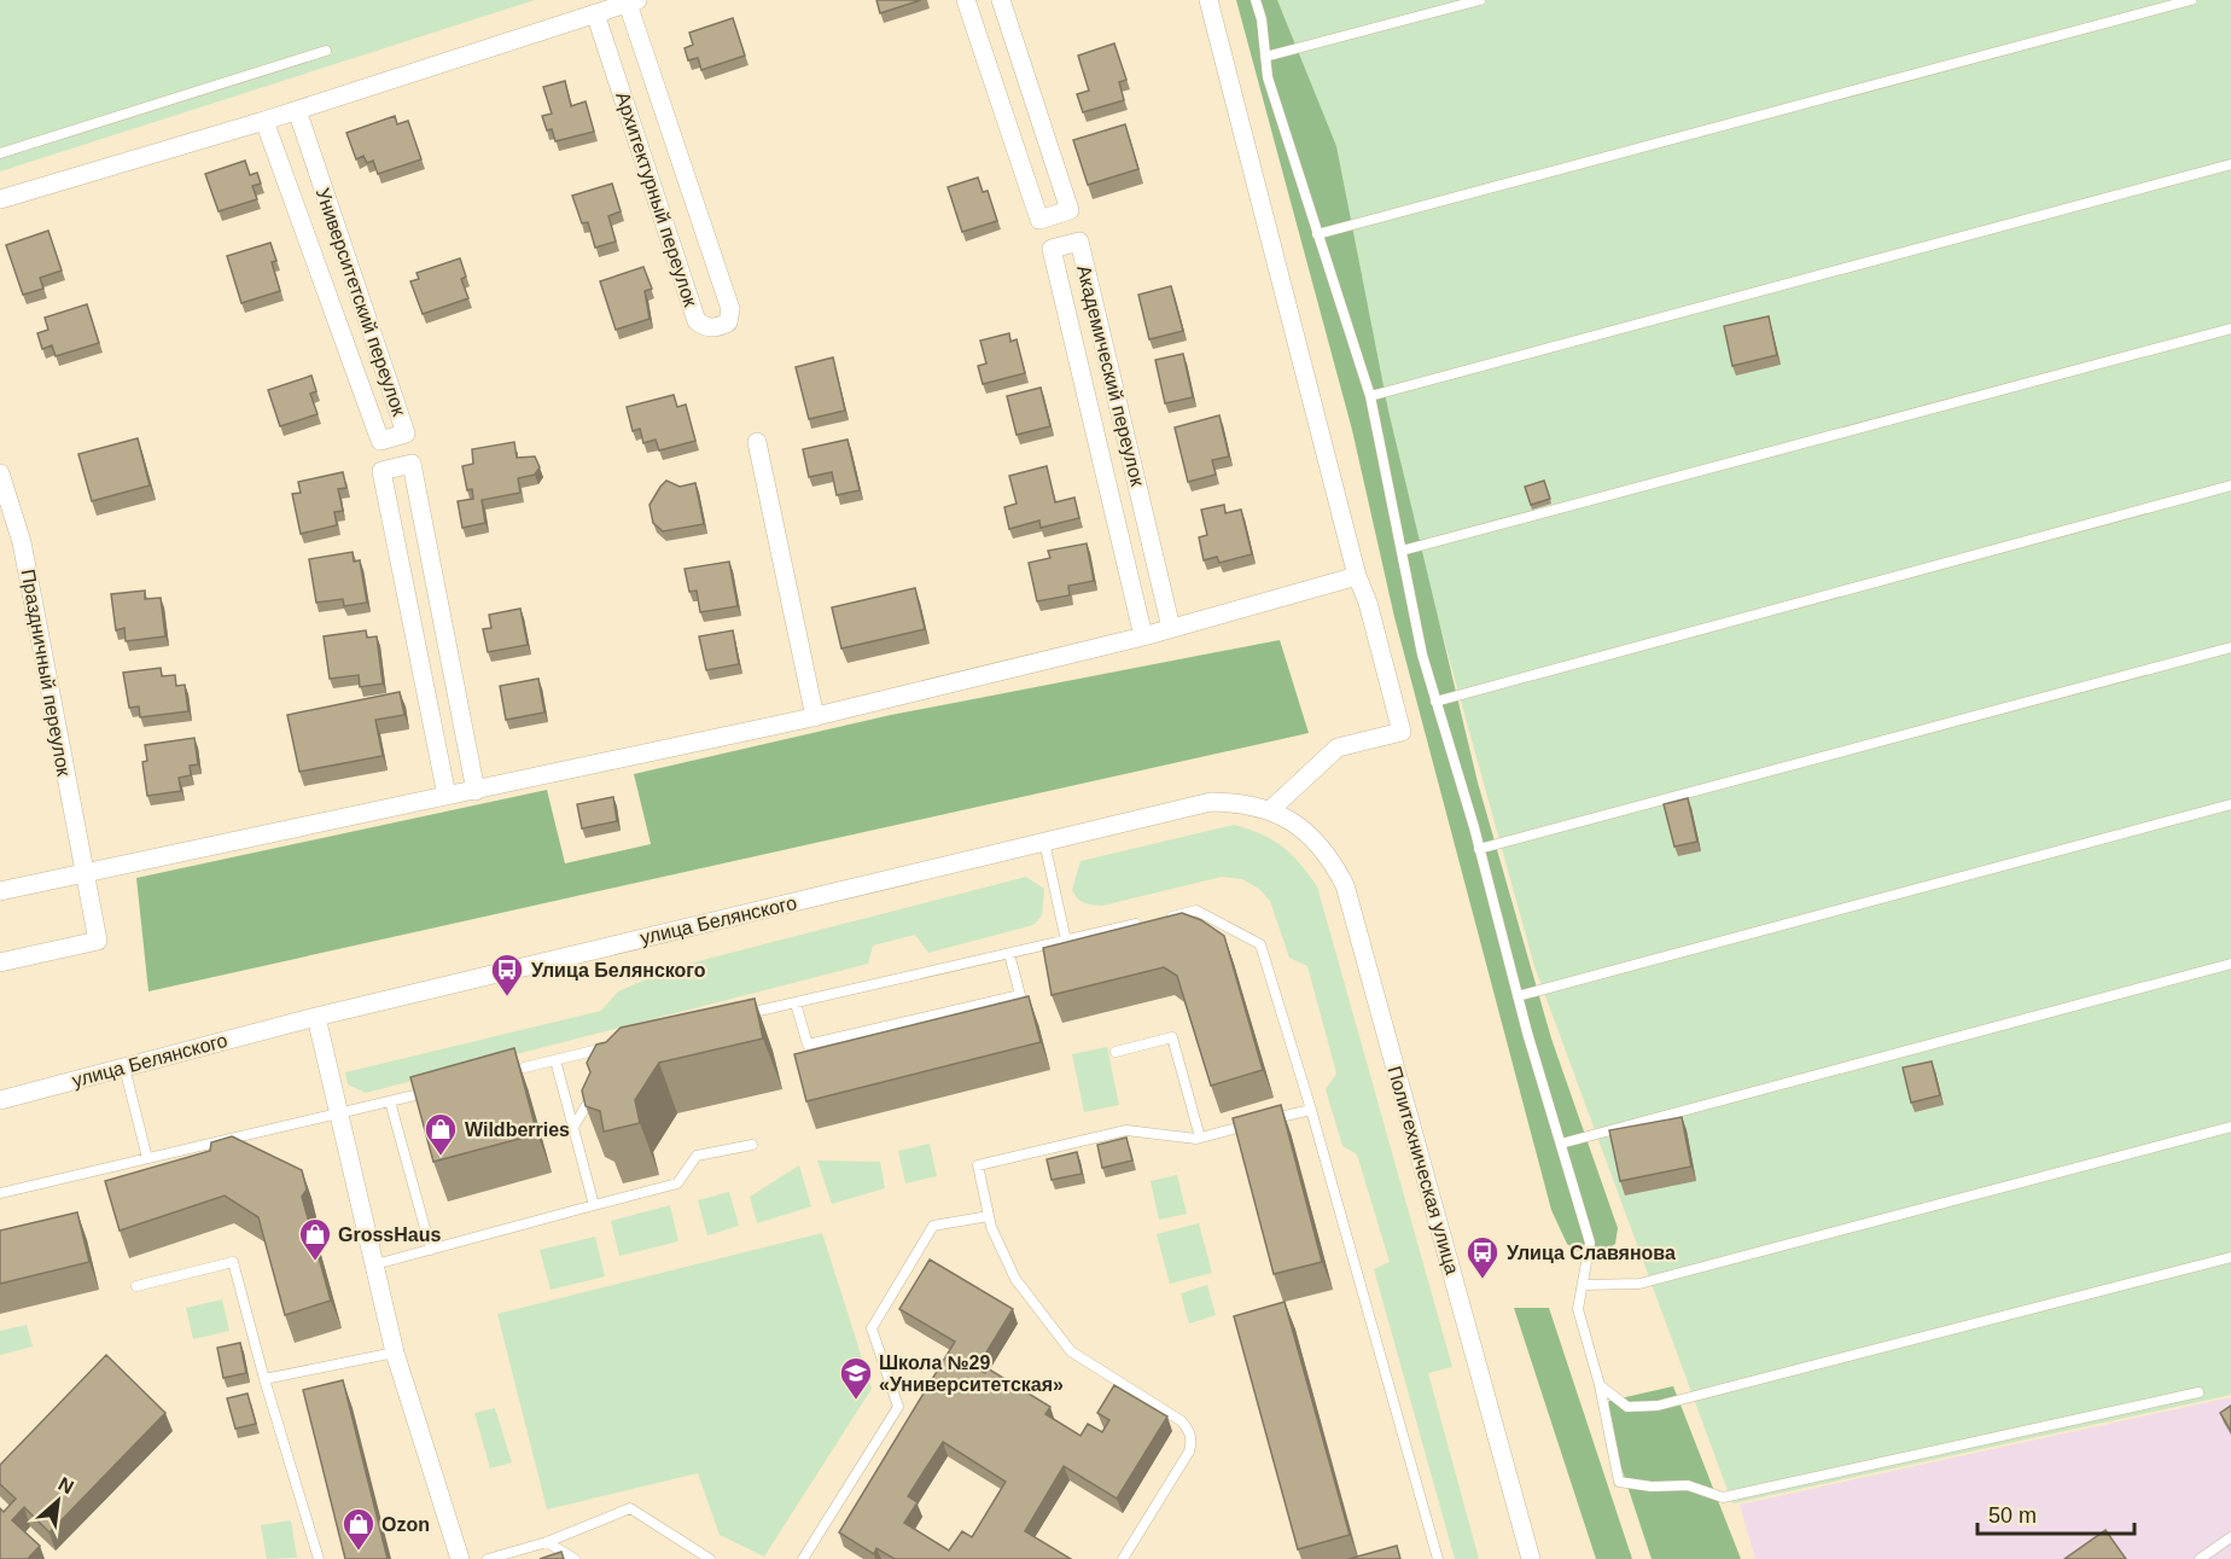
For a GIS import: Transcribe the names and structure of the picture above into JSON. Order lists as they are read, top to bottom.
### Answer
{
  "streets": {
    "street": [
      "Архитектурный переулок",
      "Университетский переулок",
      "Академический переулок",
      "Праздничный переулок",
      "улица Белянского",
      "Политехническая улица"
    ]
  },
  "crossings": [
    ["улица Белянского", "Политехническая улица"]
  ],
  "places": {
    "bus stop": ["Улица Белянского", "Улица Славянова"],
    "shop": ["Wildberries", "GrossHaus", "Ozon"],
    "school or university": ["Школа №29 «Университетская»"]
  },
  "scale_bar": "50 m",
  "north": "top right"
}
